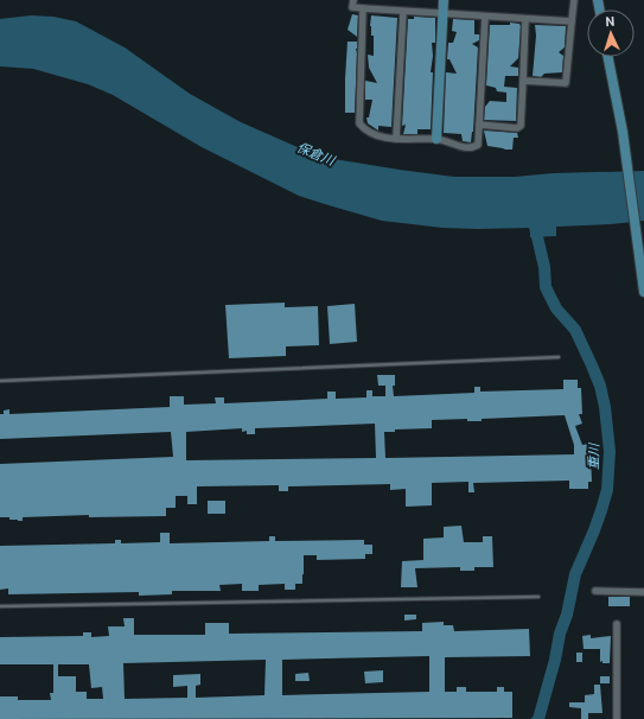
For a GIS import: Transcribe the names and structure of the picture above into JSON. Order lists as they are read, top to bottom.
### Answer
{
  "water": ["保倉川", "重川"],
  "north": "top"
}
